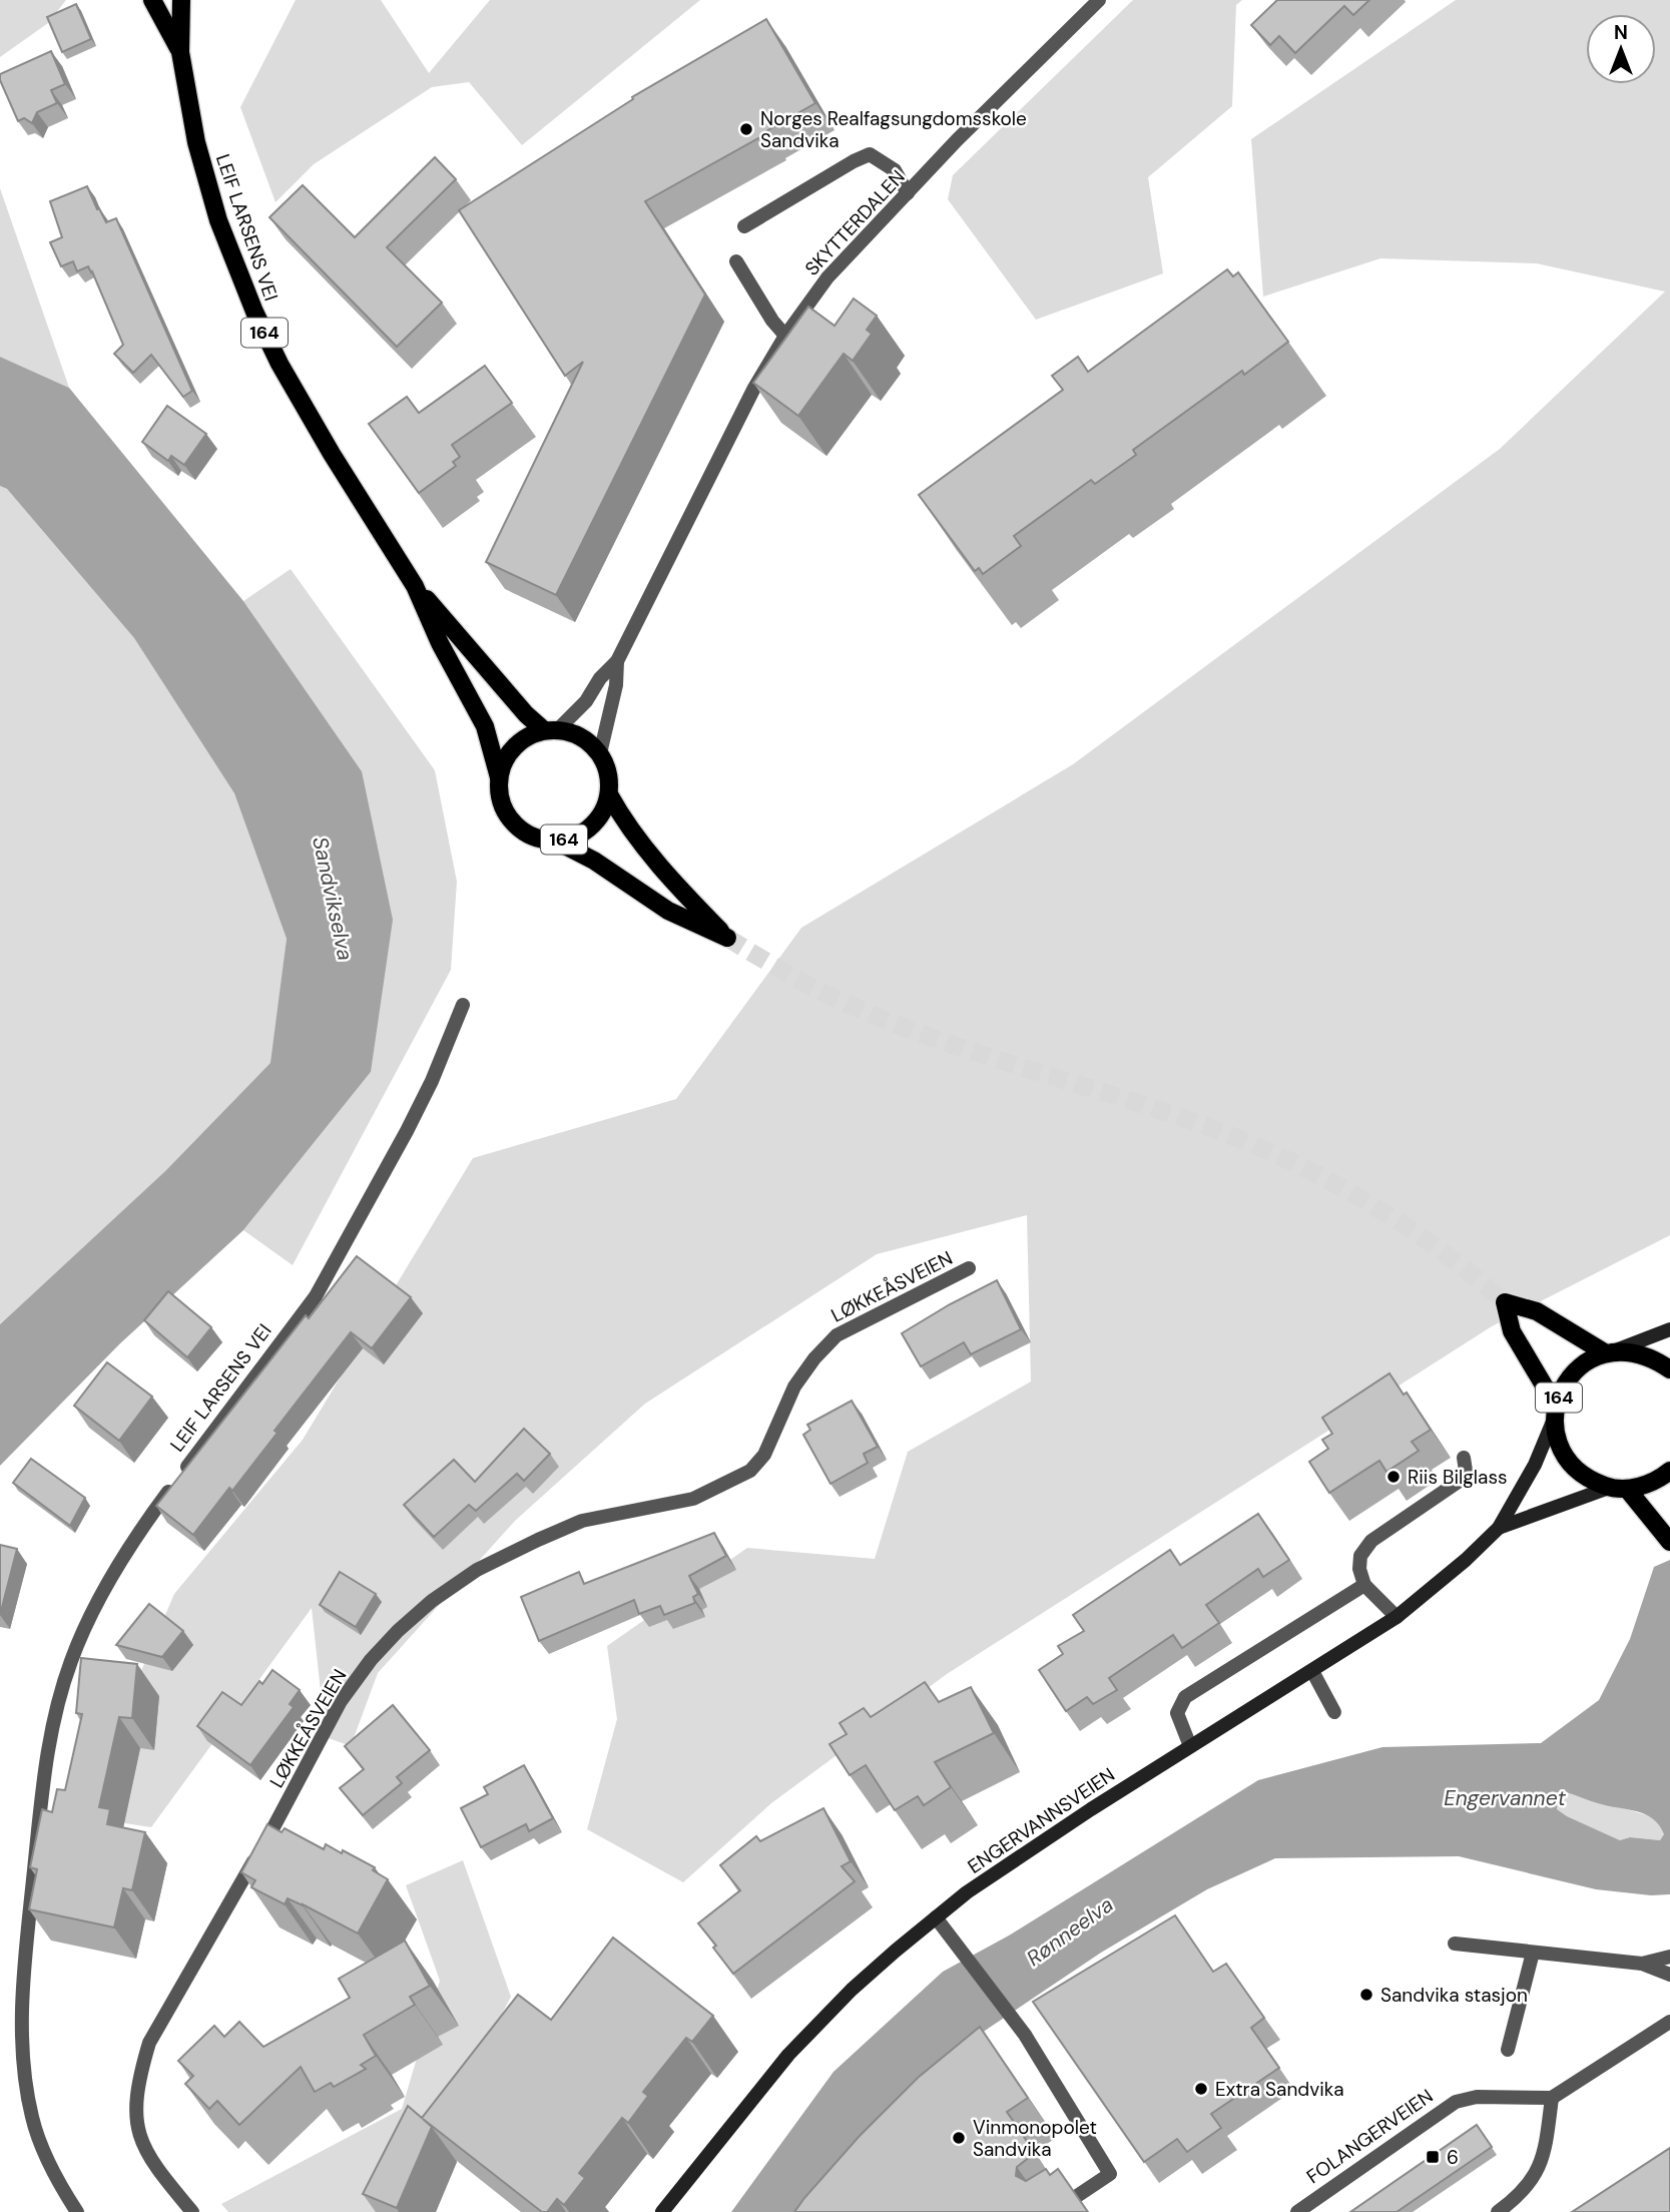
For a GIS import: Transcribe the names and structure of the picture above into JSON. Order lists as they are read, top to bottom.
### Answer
{
  "streets": {
    "main road": ["LEIF LARSENS VEI", "164", "ENGERVANNSVEIEN"],
    "street": ["SKYTTERDALEN", "LØKKEÅSVEIEN", "FOLANGERVEIEN"]
  },
  "crossings": [
    ["SKYTTERDALEN", "LEIF LARSENS VEI"],
    ["SKYTTERDALEN", "164"],
    ["LEIF LARSENS VEI", "164"],
    ["164", "ENGERVANNSVEIEN"]
  ],
  "water": ["Sandvikselva", "Engervannet", "Rønneelva"],
  "places": {
    "other": [
      "Norges Realfagsungdomsskole Sandvika",
      "Riis Bilglass",
      "Sandvika stasjon",
      "Extra Sandvika",
      "Vinmonopolet Sandvika"
    ],
    "transit": ["6"]
  },
  "north": "top"
}
